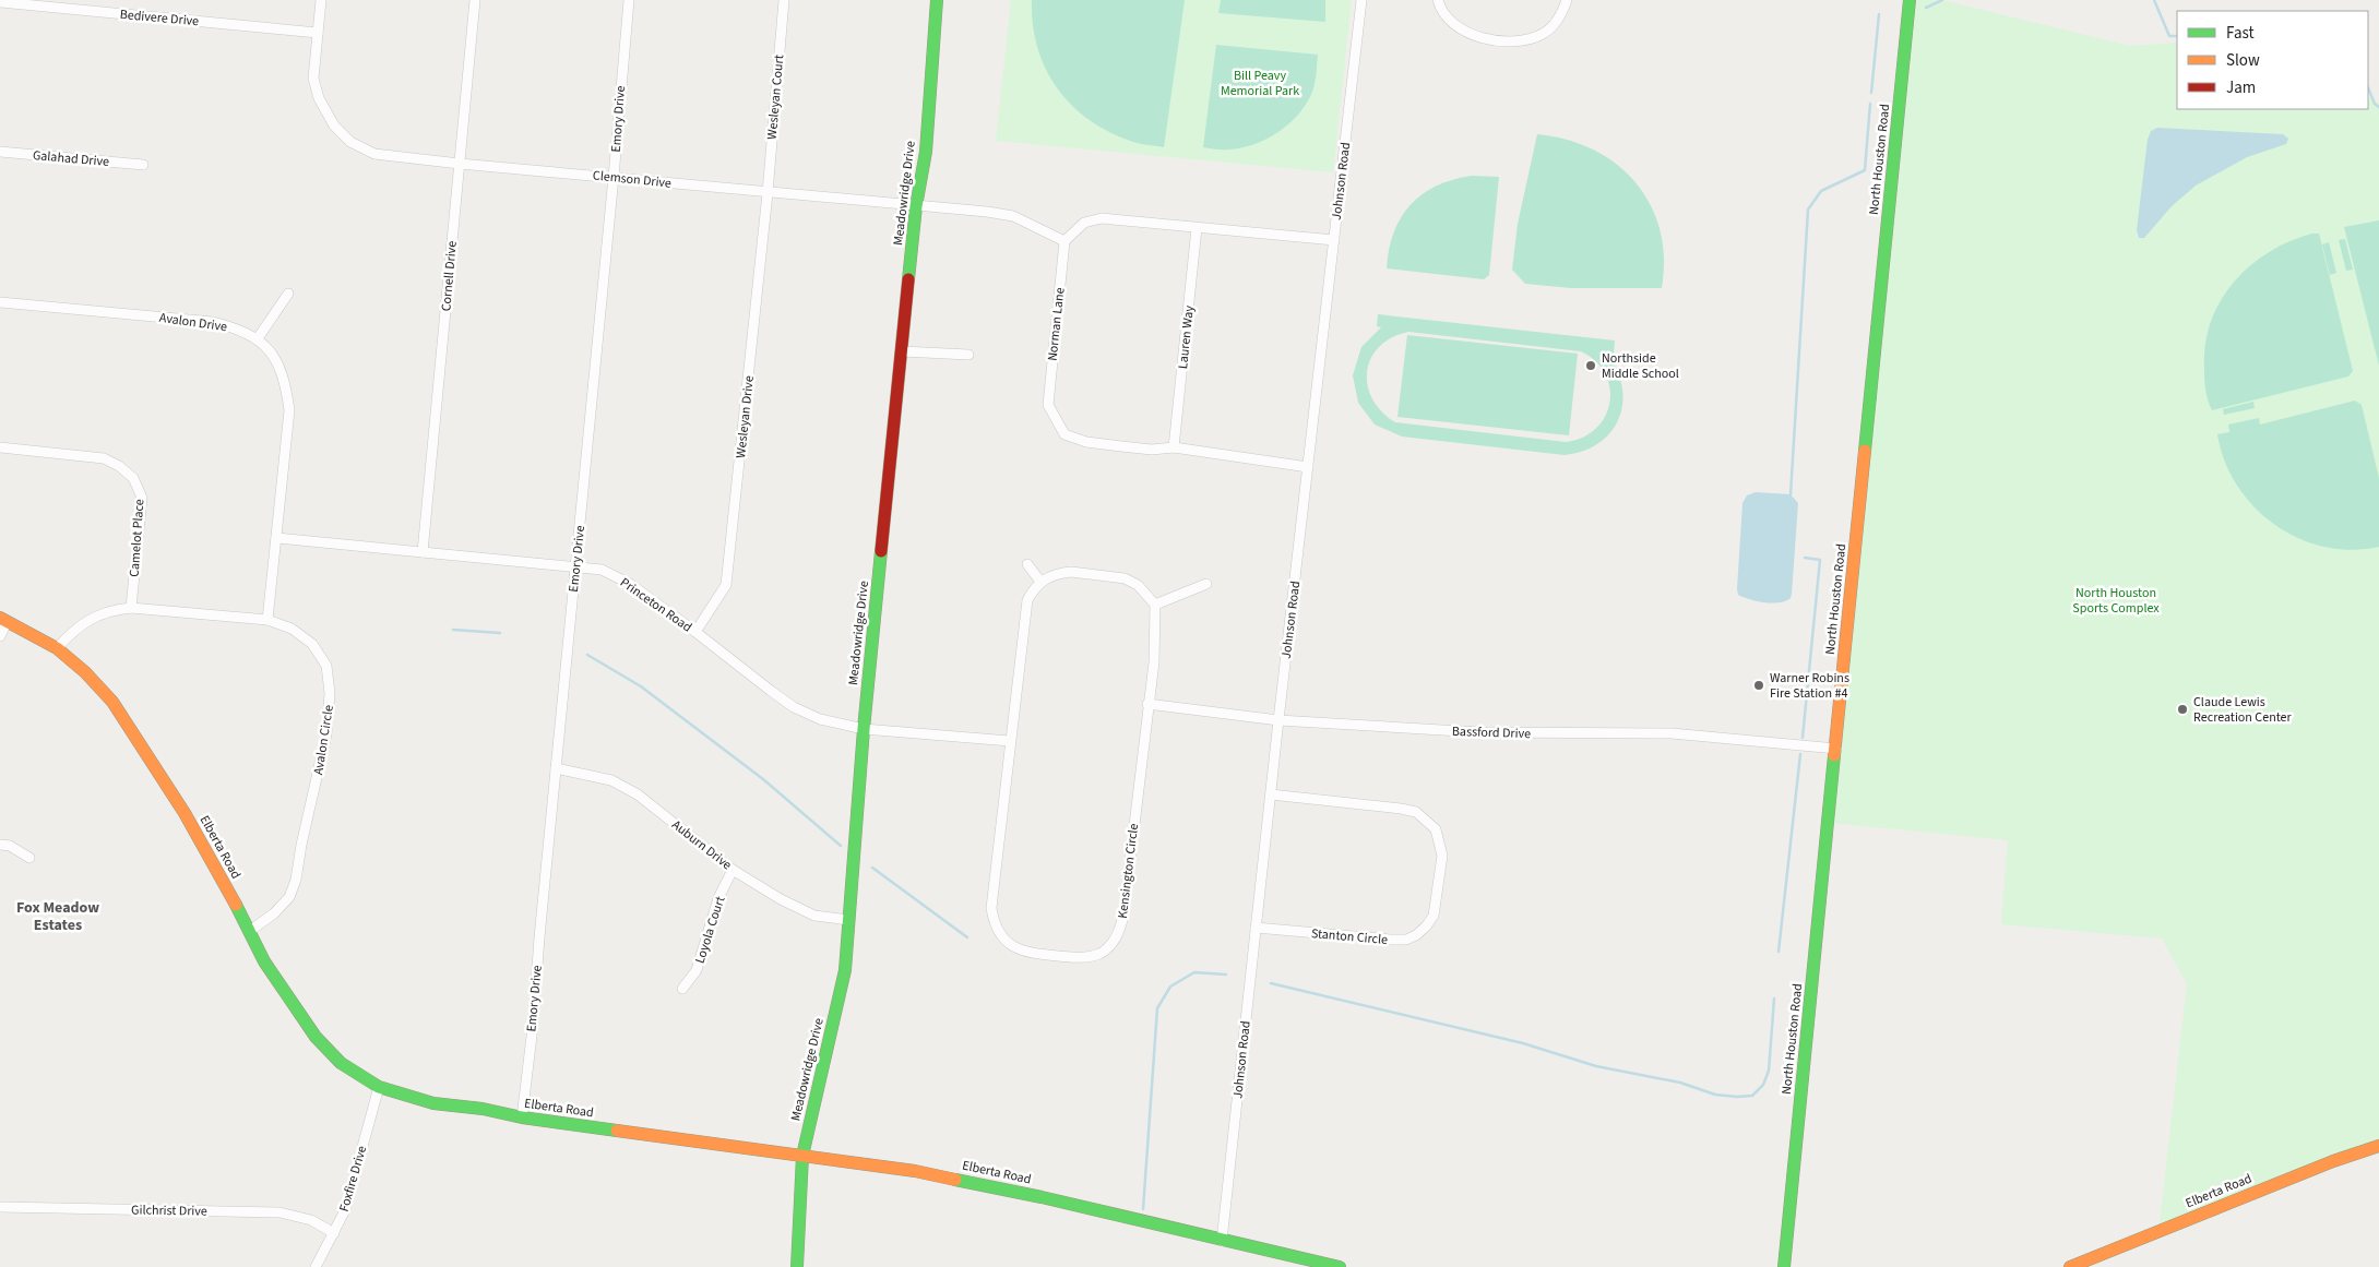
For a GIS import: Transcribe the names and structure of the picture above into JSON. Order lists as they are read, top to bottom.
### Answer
{
  "streets": {
    "street": [
      "Bedivere Drive",
      "Wesleyan Court",
      "Emory Drive",
      "Galahad Drive",
      "North Houston Road",
      "Clemson Drive",
      "Johnson Road",
      "Meadowridge Drive",
      "Cornell Drive",
      "Avalon Drive",
      "Norman Lane",
      "Lauren Way",
      "Wesleyan Drive",
      "Camelot Place",
      "Princeton Road",
      "Bassford Drive",
      "Avalon Circle",
      "Auburn Drive",
      "Elberta Road",
      "Kensington Circle",
      "Loyola Court",
      "Stanton Circle",
      "Foxfire Drive",
      "Gilchrist Drive"
    ]
  },
  "crossings": [
    ["Bedivere Drive", "Clemson Drive"],
    ["Wesleyan Court", "Clemson Drive"],
    ["Wesleyan Court", "Wesleyan Drive"],
    ["Emory Drive", "Clemson Drive"],
    ["Emory Drive", "Princeton Road"],
    ["Emory Drive", "Auburn Drive"],
    ["Emory Drive", "Elberta Road"],
    ["North Houston Road", "Bassford Drive"],
    ["Clemson Drive", "Meadowridge Drive"],
    ["Clemson Drive", "Cornell Drive"],
    ["Clemson Drive", "Norman Lane"],
    ["Clemson Drive", "Wesleyan Drive"],
    ["Johnson Road", "Norman Lane"],
    ["Johnson Road", "Bassford Drive"],
    ["Johnson Road", "Elberta Road"],
    ["Johnson Road", "Stanton Circle"],
    ["Meadowridge Drive", "Princeton Road"],
    ["Meadowridge Drive", "Auburn Drive"],
    ["Meadowridge Drive", "Elberta Road"],
    ["Cornell Drive", "Princeton Road"],
    ["Avalon Drive", "Princeton Road"],
    ["Avalon Drive", "Avalon Circle"],
    ["Norman Lane", "Lauren Way"],
    ["Wesleyan Drive", "Princeton Road"],
    ["Camelot Place", "Avalon Circle"],
    ["Princeton Road", "Kensington Circle"],
    ["Bassford Drive", "Kensington Circle"],
    ["Avalon Circle", "Elberta Road"],
    ["Auburn Drive", "Loyola Court"],
    ["Elberta Road", "Foxfire Drive"],
    ["Foxfire Drive", "Gilchrist Drive"]
  ],
  "districts": ["Fox Meadow Estates"],
  "parks": ["Bill Peavy Memorial Park", "North Houston Sports Complex"],
  "places": ["Northside Middle School", "Warner Robins Fire Station #4", "Claude Lewis Recreation Center"],
  "legend": ["Fast", "Slow", "Jam"]
}
